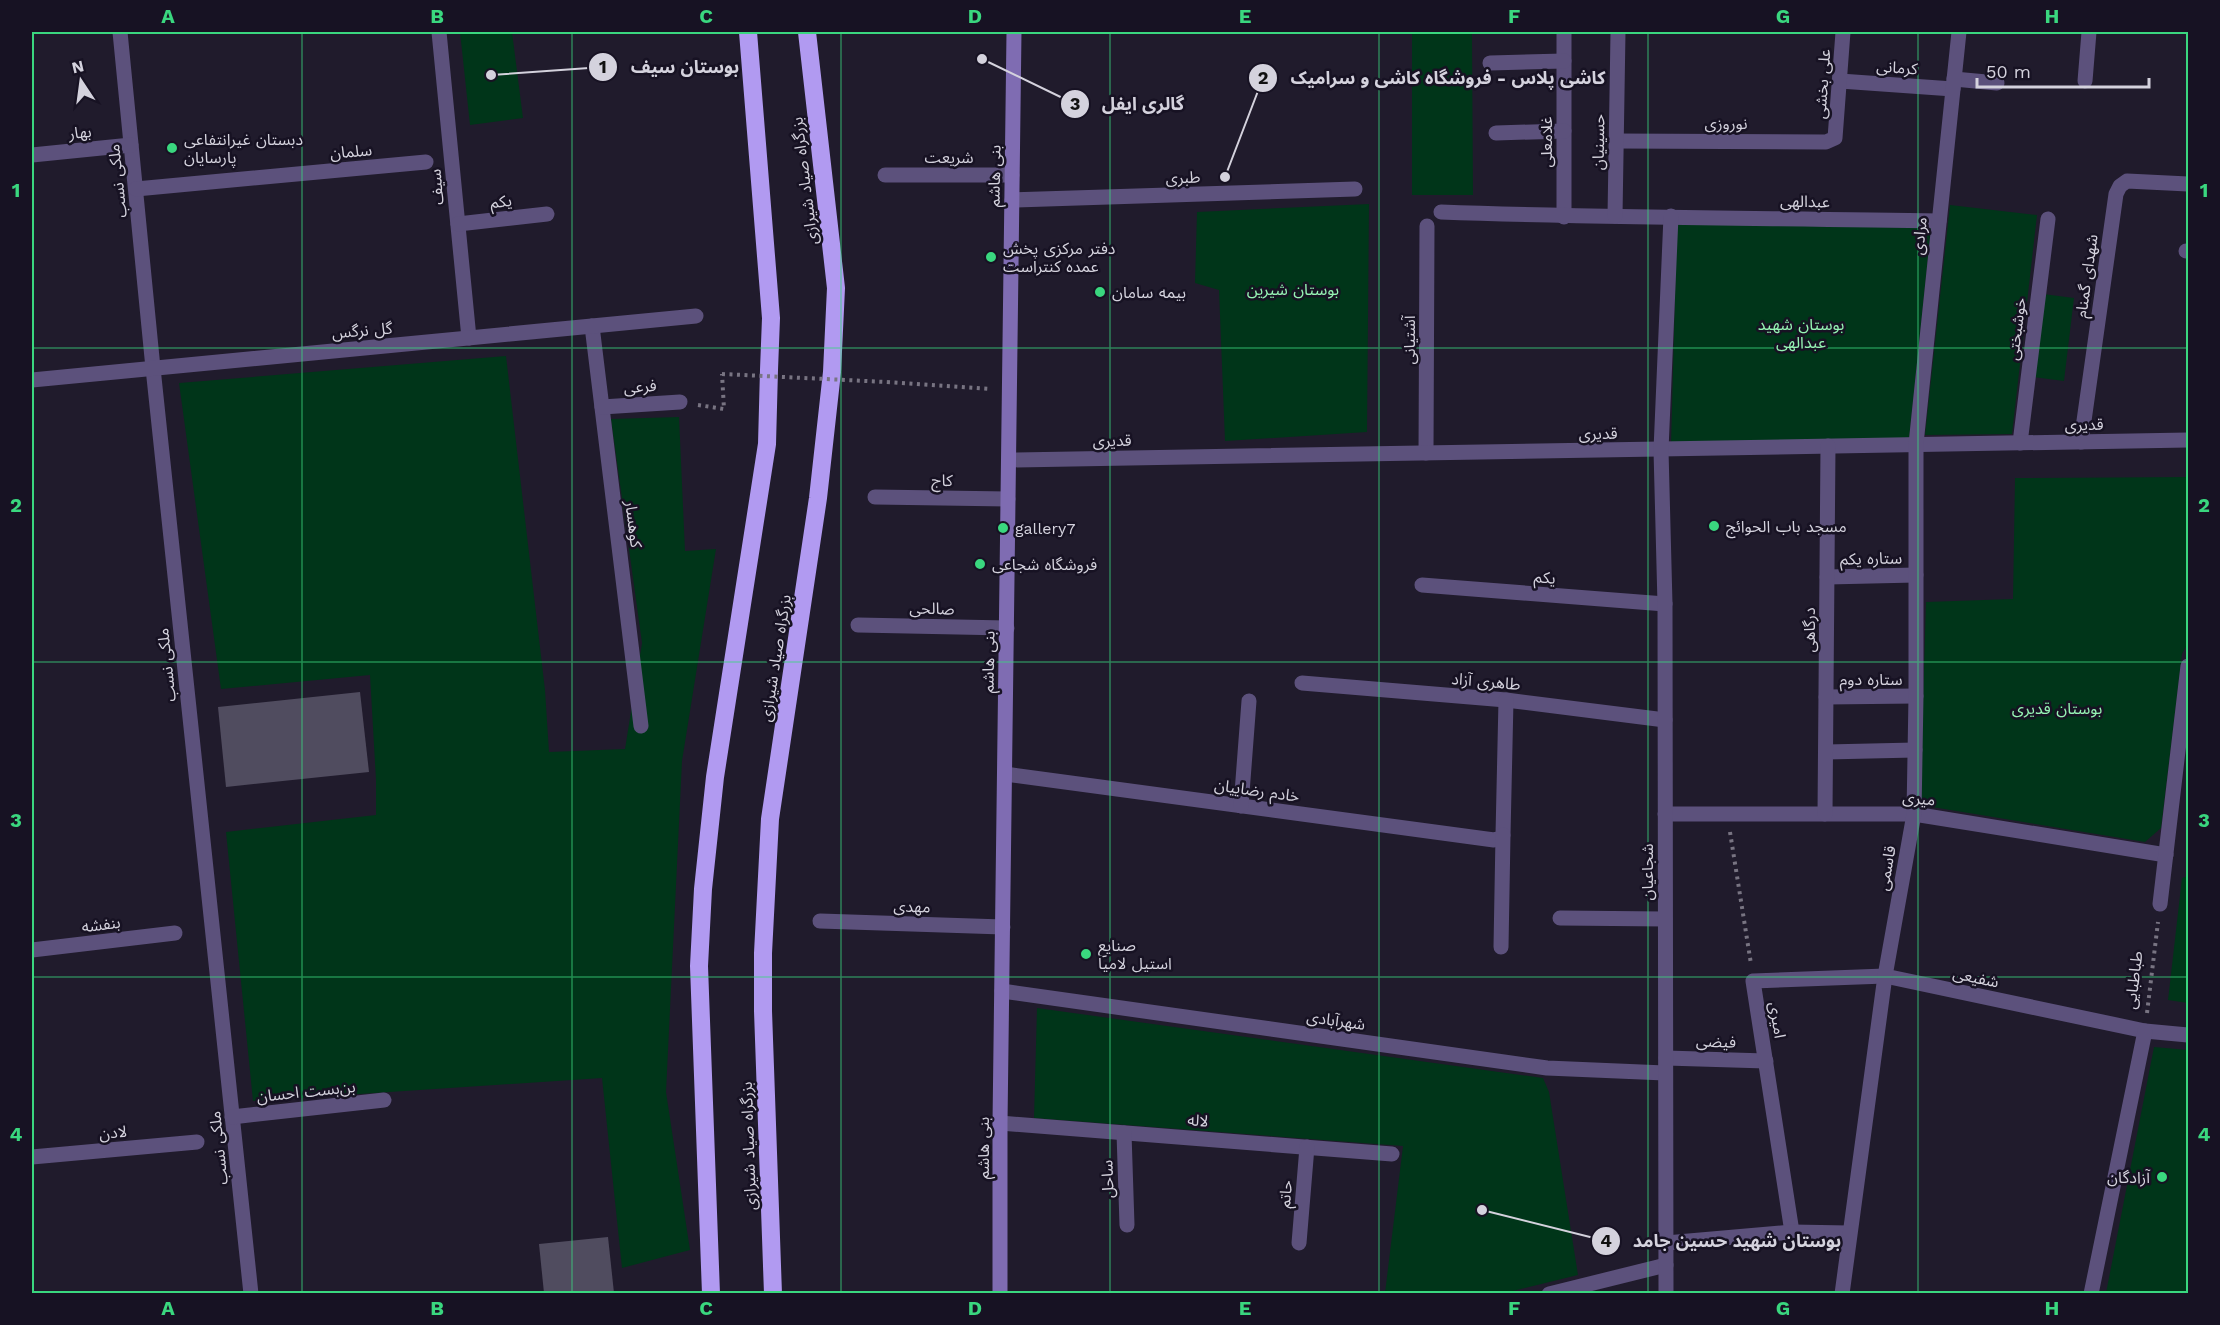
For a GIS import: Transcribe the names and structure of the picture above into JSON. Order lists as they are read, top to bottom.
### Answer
{
  "streets": {
    "highway": ["بزرگراه صیاد شیرازی"],
    "main road": ["بنی هاشم"],
    "street": [
      "کرمانی",
      "علی بخشی",
      "نوروزی",
      "بهار",
      "غلامعلی",
      "حسینیان",
      "سلمان",
      "شریعت",
      "طبری",
      "ملکی نسب",
      "سیف",
      "یکم",
      "عبدالهی",
      "مرادی",
      "شهدای گمنام",
      "خوشبختی",
      "گل نرگس",
      "آشتیانی",
      "فرعی",
      "قدیری",
      "کاج",
      "کوهسار",
      "ستاره یکم",
      "صالحی",
      "درگاهی",
      "ستاره دوم",
      "طاهری آزاد",
      "خادم رضاییان",
      "میری",
      "قاسمی",
      "شجاعیان",
      "مهدی",
      "بنفشه",
      "شفیعی",
      "طباطبایی",
      "شهرآبادی",
      "امیری",
      "فیضی",
      "بن‌بست احسان",
      "لاله",
      "لادن",
      "ساحل",
      "حاتم"
    ]
  },
  "crossings": [
    ["کرمانی", "علی بخشی"],
    ["کرمانی", "مرادی"],
    ["علی بخشی", "نوروزی"],
    ["نوروزی", "حسینیان"],
    ["بهار", "ملکی نسب"],
    ["غلامعلی", "عبدالهی"],
    ["حسینیان", "عبدالهی"],
    ["سلمان", "ملکی نسب"],
    ["شریعت", "بنی هاشم"],
    ["بنی هاشم", "طبری"],
    ["بنی هاشم", "قدیری"],
    ["بنی هاشم", "کاج"],
    ["بنی هاشم", "صالحی"],
    ["بنی هاشم", "خادم رضاییان"],
    ["بنی هاشم", "مهدی"],
    ["بنی هاشم", "شهرآبادی"],
    ["بنی هاشم", "لاله"],
    ["ملکی نسب", "گل نرگس"],
    ["ملکی نسب", "بن‌بست احسان"],
    ["سیف", "یکم"],
    ["سیف", "گل نرگس"],
    ["یکم", "شجاعیان"],
    ["عبدالهی", "مرادی"],
    ["مرادی", "قدیری"],
    ["مرادی", "قاسمی"],
    ["شهدای گمنام", "قدیری"],
    ["خوشبختی", "قدیری"],
    ["گل نرگس", "کوهسار"],
    ["آشتیانی", "قدیری"],
    ["فرعی", "کوهسار"],
    ["قدیری", "درگاهی"],
    ["قدیری", "قاسمی"],
    ["قدیری", "شجاعیان"],
    ["ستاره یکم", "درگاهی"],
    ["ستاره یکم", "قاسمی"],
    ["درگاهی", "ستاره دوم"],
    ["درگاهی", "میری"],
    ["ستاره دوم", "قاسمی"],
    ["طاهری آزاد", "شجاعیان"],
    ["میری", "قاسمی"],
    ["میری", "شجاعیان"],
    ["قاسمی", "شفیعی"],
    ["شجاعیان", "شهرآبادی"],
    ["شجاعیان", "فیضی"],
    ["شفیعی", "طباطبایی"],
    ["شفیعی", "امیری"],
    ["شهرآبادی", "فیضی"],
    ["امیری", "فیضی"],
    ["لاله", "ساحل"],
    ["لاله", "حاتم"]
  ],
  "parks": ["بوستان شیرین", "بوستان شهید عبدالهی", "بوستان قدیری"],
  "places": [
    "گالری ایفل",
    "بوستان سیف",
    "دبستان غیرانتفاعی پارسایان",
    "کاشی پلاس - فروشگاه کاشی و سرامیک",
    "دفتر مرکزی پخش عمده کنتراست",
    "بیمه سامان",
    "مسجد باب الحوائج",
    "gallery7",
    "فروشگاه شجاعی",
    "صنایع استیل لامیا",
    "آزادگان",
    "بوستان شهید حسین جامد"
  ],
  "scale_bar": "50 m",
  "north": "top",
  "grid": {
    "columns": [
      "A",
      "B",
      "C",
      "D",
      "E",
      "F",
      "G",
      "H"
    ],
    "rows": [
      "1",
      "2",
      "3",
      "4"
    ]
  }
}
